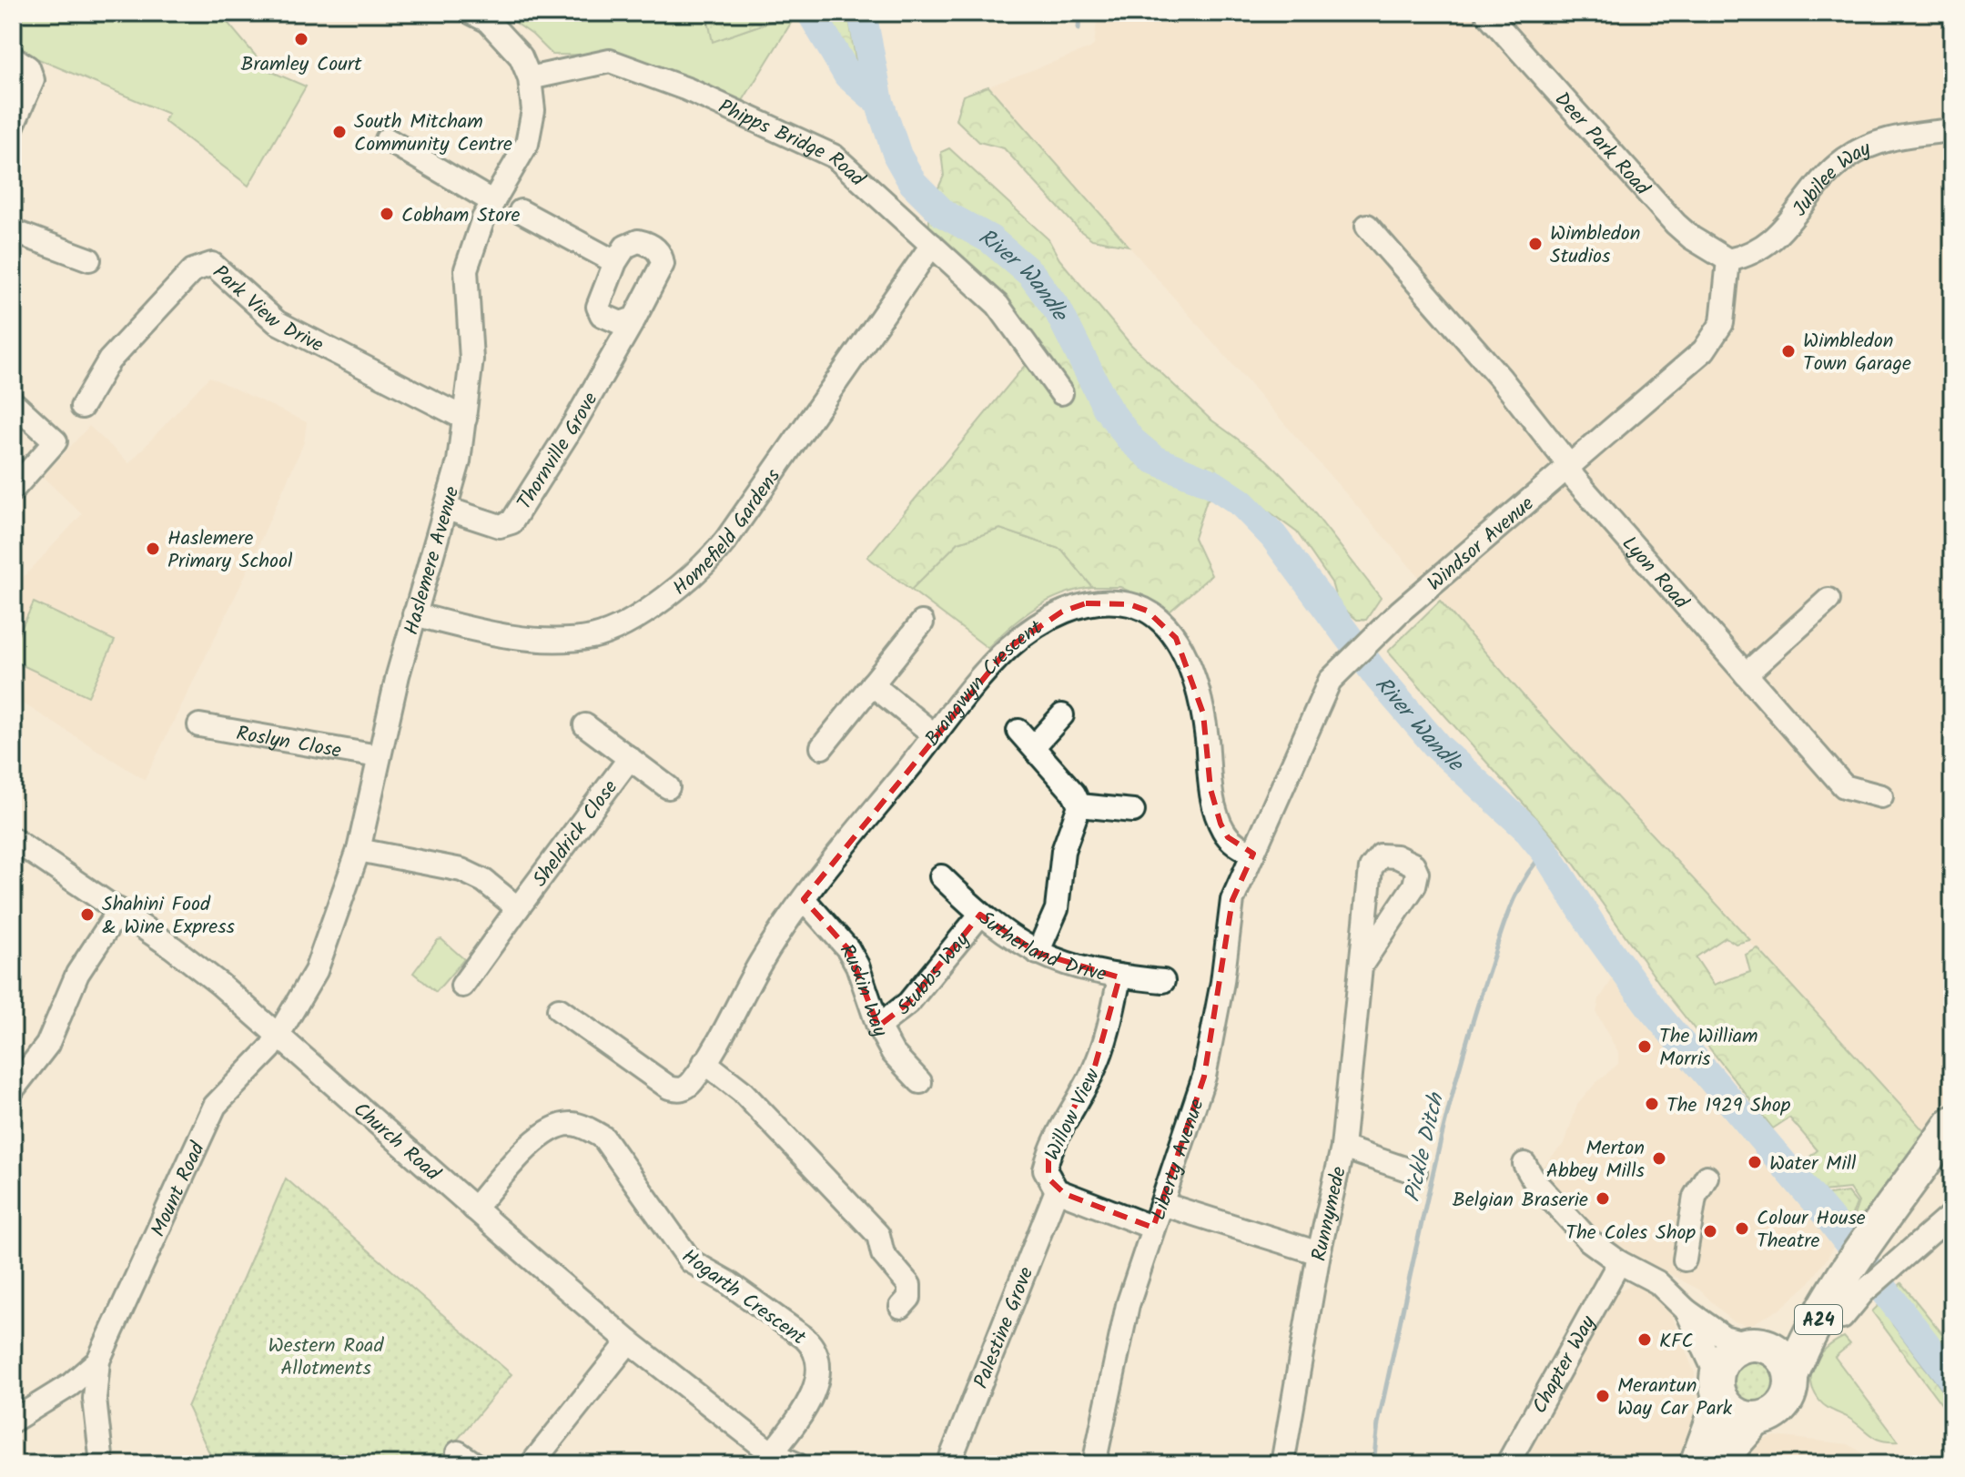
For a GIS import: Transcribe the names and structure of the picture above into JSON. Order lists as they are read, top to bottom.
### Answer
{
  "streets": {
    "highway": ["A24"],
    "street": [
      "Deer Park Road",
      "Phipps Bridge Road",
      "Jubilee Way",
      "Park View Drive",
      "Thornville Grove",
      "Homefield Gardens",
      "Windsor Avenue",
      "Haslemere Avenue",
      "Lyon Road",
      "Brangwyn Crescent",
      "Roslyn Close",
      "Sheldrick Close",
      "Sutherland Drive",
      "Stubbs Way",
      "Ruskin Way",
      "Willow View",
      "Church Road",
      "Liberty Avenue",
      "Mount Road",
      "Runnymede",
      "Hogarth Crescent",
      "Palestine Grove",
      "Chapter Way"
    ]
  },
  "crossings": [
    ["Deer Park Road", "Jubilee Way"],
    ["Deer Park Road", "Windsor Avenue"],
    ["Phipps Bridge Road", "Homefield Gardens"],
    ["Phipps Bridge Road", "Haslemere Avenue"],
    ["Jubilee Way", "Windsor Avenue"],
    ["Park View Drive", "Haslemere Avenue"],
    ["Thornville Grove", "Haslemere Avenue"],
    ["Homefield Gardens", "Haslemere Avenue"],
    ["Windsor Avenue", "Lyon Road"],
    ["Windsor Avenue", "Brangwyn Crescent"],
    ["Windsor Avenue", "Liberty Avenue"],
    ["Haslemere Avenue", "Roslyn Close"],
    ["Haslemere Avenue", "Sheldrick Close"],
    ["Haslemere Avenue", "Church Road"],
    ["Haslemere Avenue", "Mount Road"],
    ["Brangwyn Crescent", "Ruskin Way"],
    ["Brangwyn Crescent", "Liberty Avenue"],
    ["Sutherland Drive", "Stubbs Way"],
    ["Sutherland Drive", "Willow View"],
    ["Stubbs Way", "Ruskin Way"],
    ["Willow View", "Liberty Avenue"],
    ["Willow View", "Palestine Grove"],
    ["Church Road", "Mount Road"],
    ["Church Road", "Hogarth Crescent"]
  ],
  "water": ["River Wandle", "Pickle Ditch"],
  "parks": ["Western Road Allotments"],
  "places": [
    "Bramley Court",
    "South Mitcham Community Centre",
    "Cobham Store",
    "Wimbledon Studios",
    "Wimbledon Town Garage",
    "Haslemere Primary School",
    "Shahini Food & Wine Express",
    "The William Morris",
    "The 1929 Shop",
    "Merton Abbey Mills",
    "Water Mill",
    "Belgian Braserie",
    "Colour House Theatre",
    "The Coles Shop",
    "KFC",
    "Merantun Way Car Park"
  ]
}
